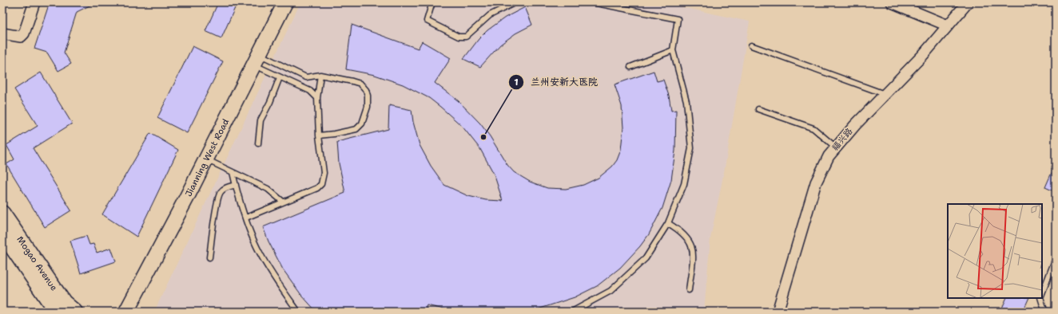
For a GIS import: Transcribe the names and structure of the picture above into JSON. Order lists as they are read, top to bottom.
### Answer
{
  "streets": {
    "street": ["福兴路", "Jianning West Road", "Mogao Avenue"]
  },
  "places": ["兰州安新大医院"]
}
